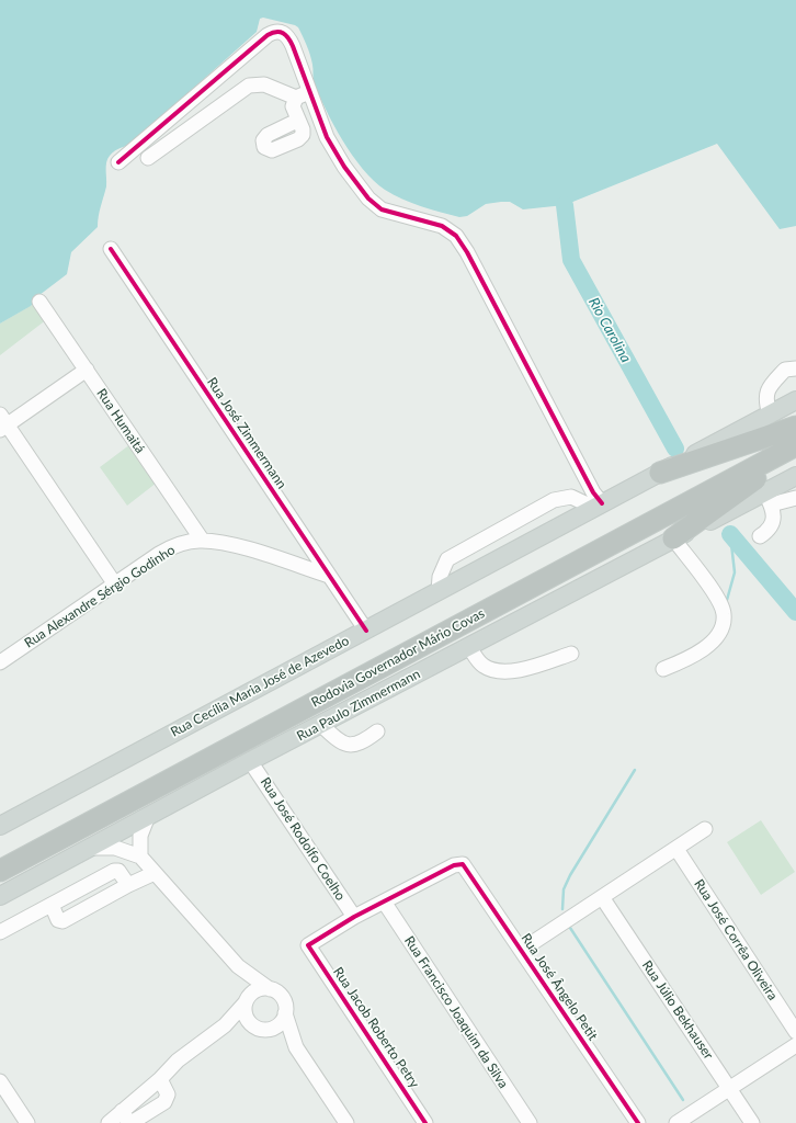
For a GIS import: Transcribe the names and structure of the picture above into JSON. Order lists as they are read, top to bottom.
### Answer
{
  "streets": {
    "highway": ["Rodovia Governador Mário Covas"],
    "main road": ["Rua Cecília Maria José de Azevedo", "Rua Paulo Zimmermann"],
    "street": [
      "Rua Humaitá",
      "Rua José Zimmermann",
      "Rua Alexandre Sérgio Godinho",
      "Rua José Rodolfo Coelho",
      "Rua José Corrêa Oliveira",
      "Rua José Ângelo Petit",
      "Rua Júlio Bekhauser",
      "Rua Francisco Joaquim da Silva",
      "Rua Jacob Roberto Petry"
    ]
  },
  "crossings": [
    ["Rua Humaitá", "Rua Alexandre Sérgio Godinho"],
    ["Rua José Zimmermann", "Rua Alexandre Sérgio Godinho"],
    ["Rua José Zimmermann", "Rua Cecília Maria José de Azevedo"],
    ["Rua Paulo Zimmermann", "Rua José Rodolfo Coelho"],
    ["Rua José Rodolfo Coelho", "Rua Jacob Roberto Petry"],
    ["Rua José Ângelo Petit", "Rua Francisco Joaquim da Silva"]
  ],
  "water": ["Rio Carolina"]
}
